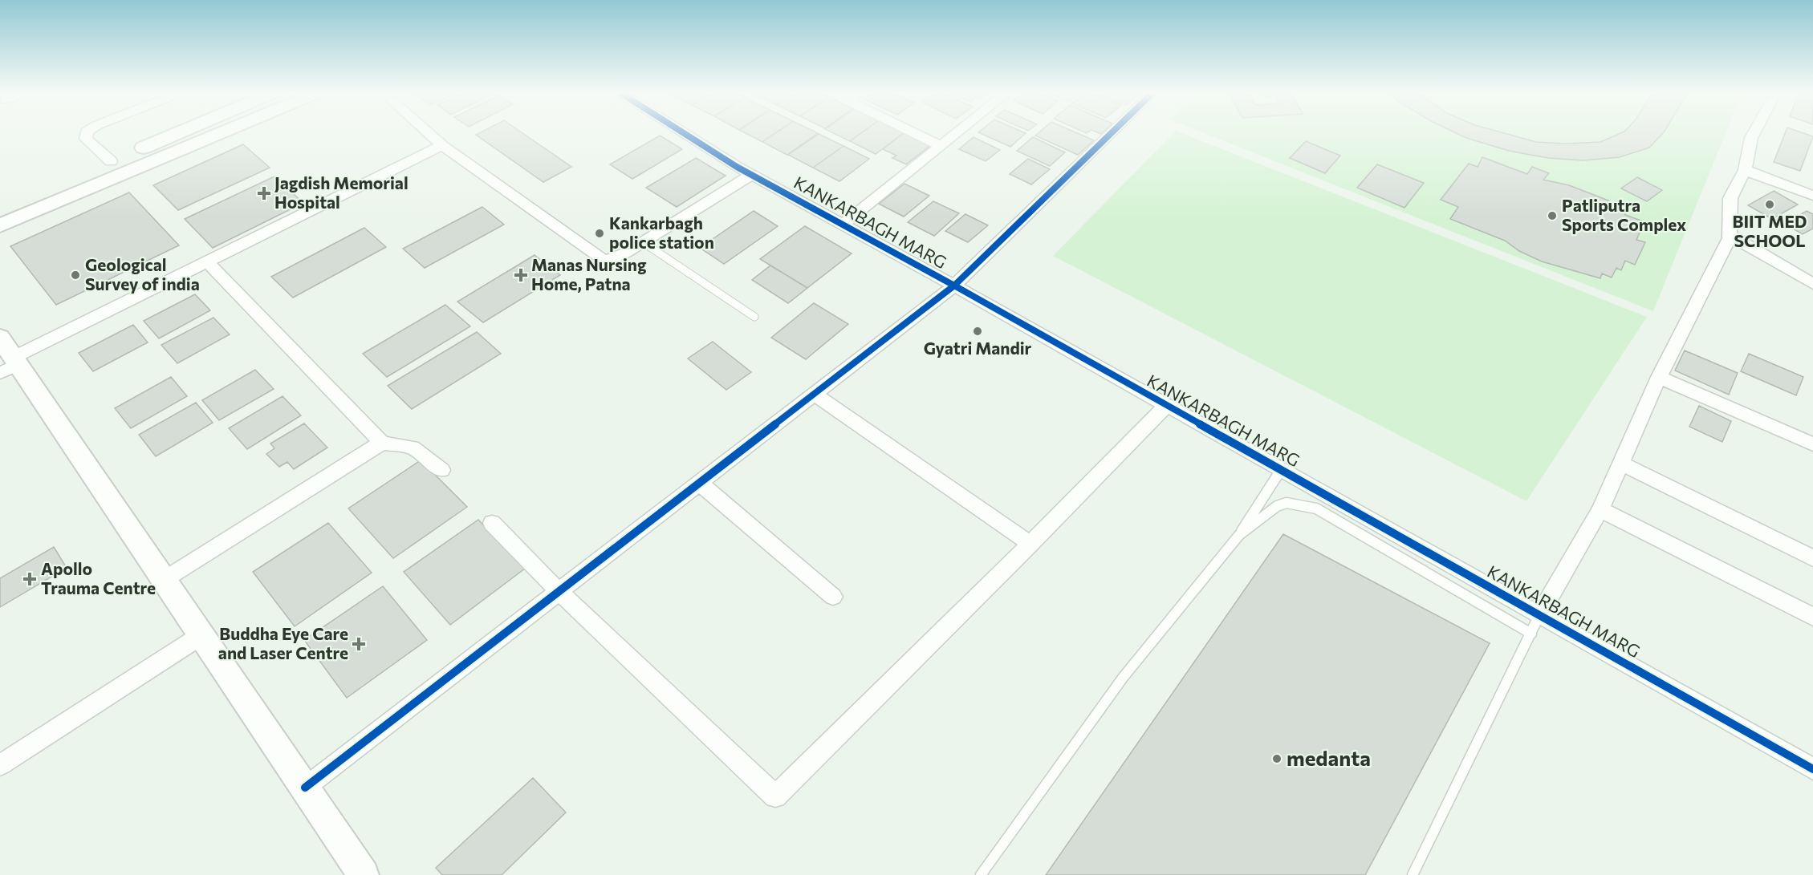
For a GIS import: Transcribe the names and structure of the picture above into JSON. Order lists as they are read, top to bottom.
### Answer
{
  "streets": {
    "street": ["KANKARBAGH MARG"]
  },
  "places": {
    "health": [
      "Jagdish Memorial Hospital",
      "Manas Nursing Home, Patna",
      "Apollo Trauma Centre",
      "Buddha Eye Care and Laser Centre"
    ],
    "other": [
      "BIIT MED SCHOOL",
      "Patliputra Sports Complex",
      "Kankarbagh police station",
      "Geological Survey of india",
      "Gyatri Mandir",
      "medanta"
    ]
  }
}
